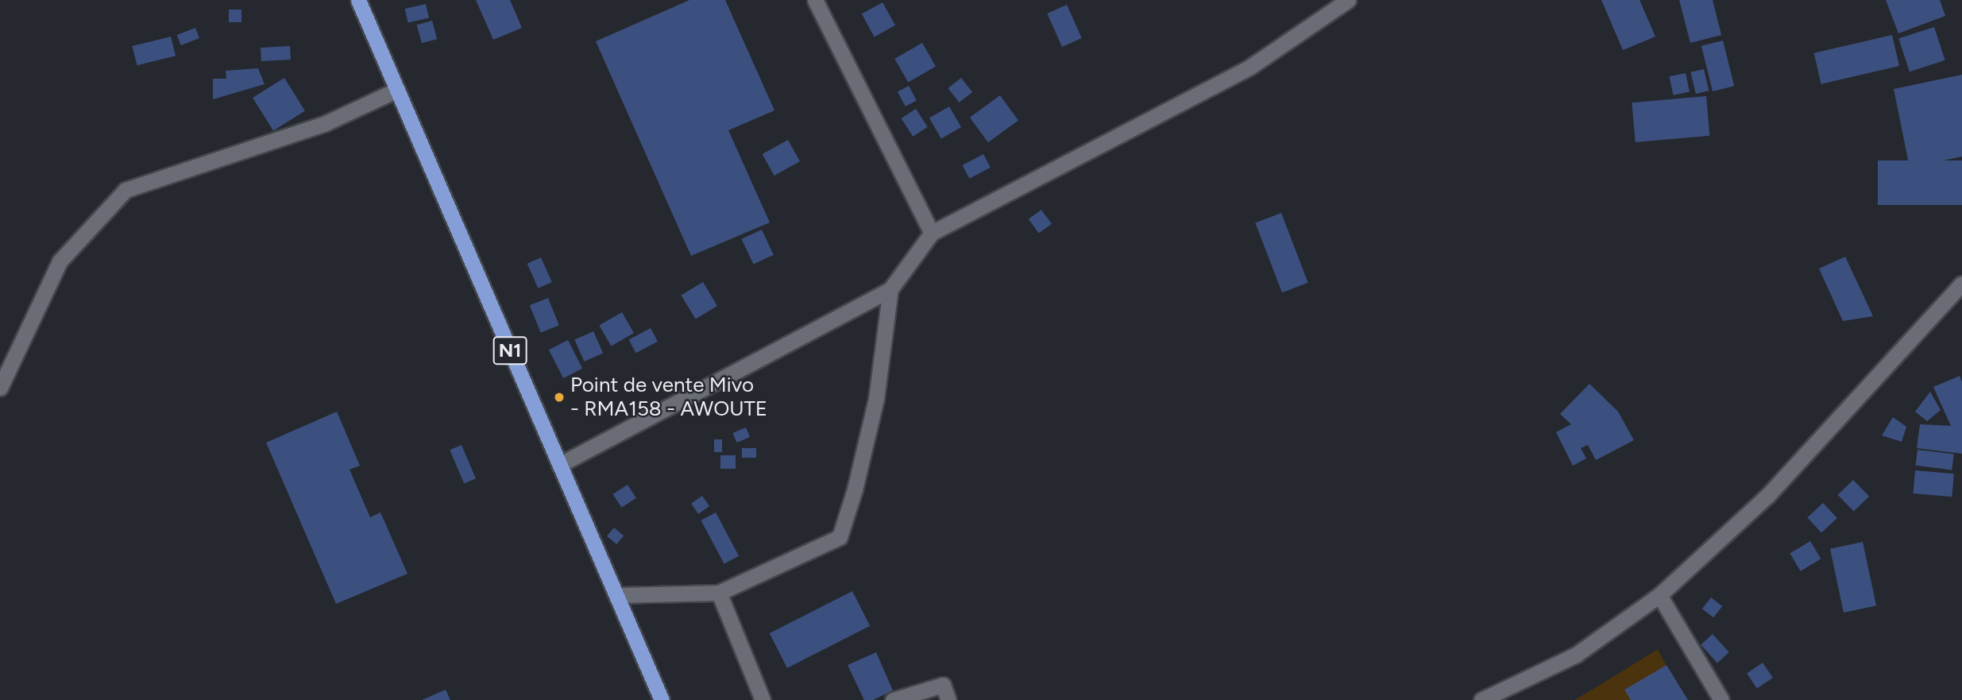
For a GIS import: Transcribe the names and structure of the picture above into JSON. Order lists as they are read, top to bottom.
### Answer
{
  "streets": {
    "highway": ["N1"]
  },
  "places": ["Point de vente Mivo - RMA158 - AWOUTE"]
}
